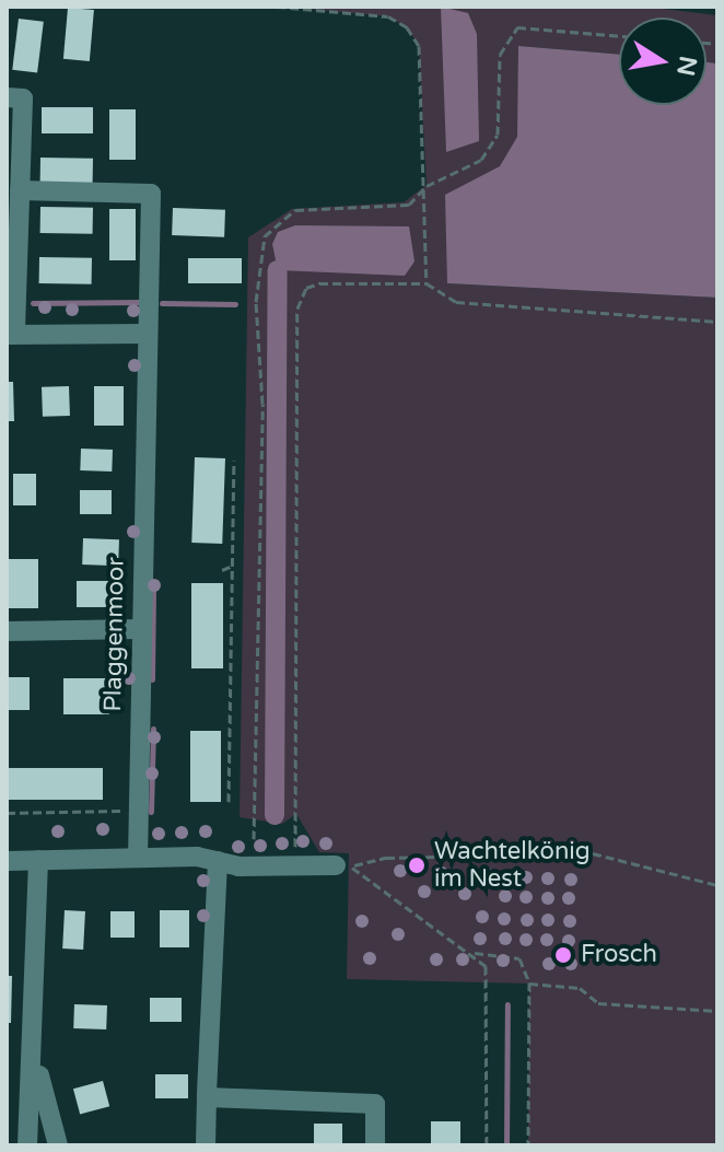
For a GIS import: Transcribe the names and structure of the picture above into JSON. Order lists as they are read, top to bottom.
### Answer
{
  "streets": {
    "street": ["Plaggenmoor"]
  },
  "places": ["Wachtelkönig im Nest", "Frosch"],
  "north": "right"
}
